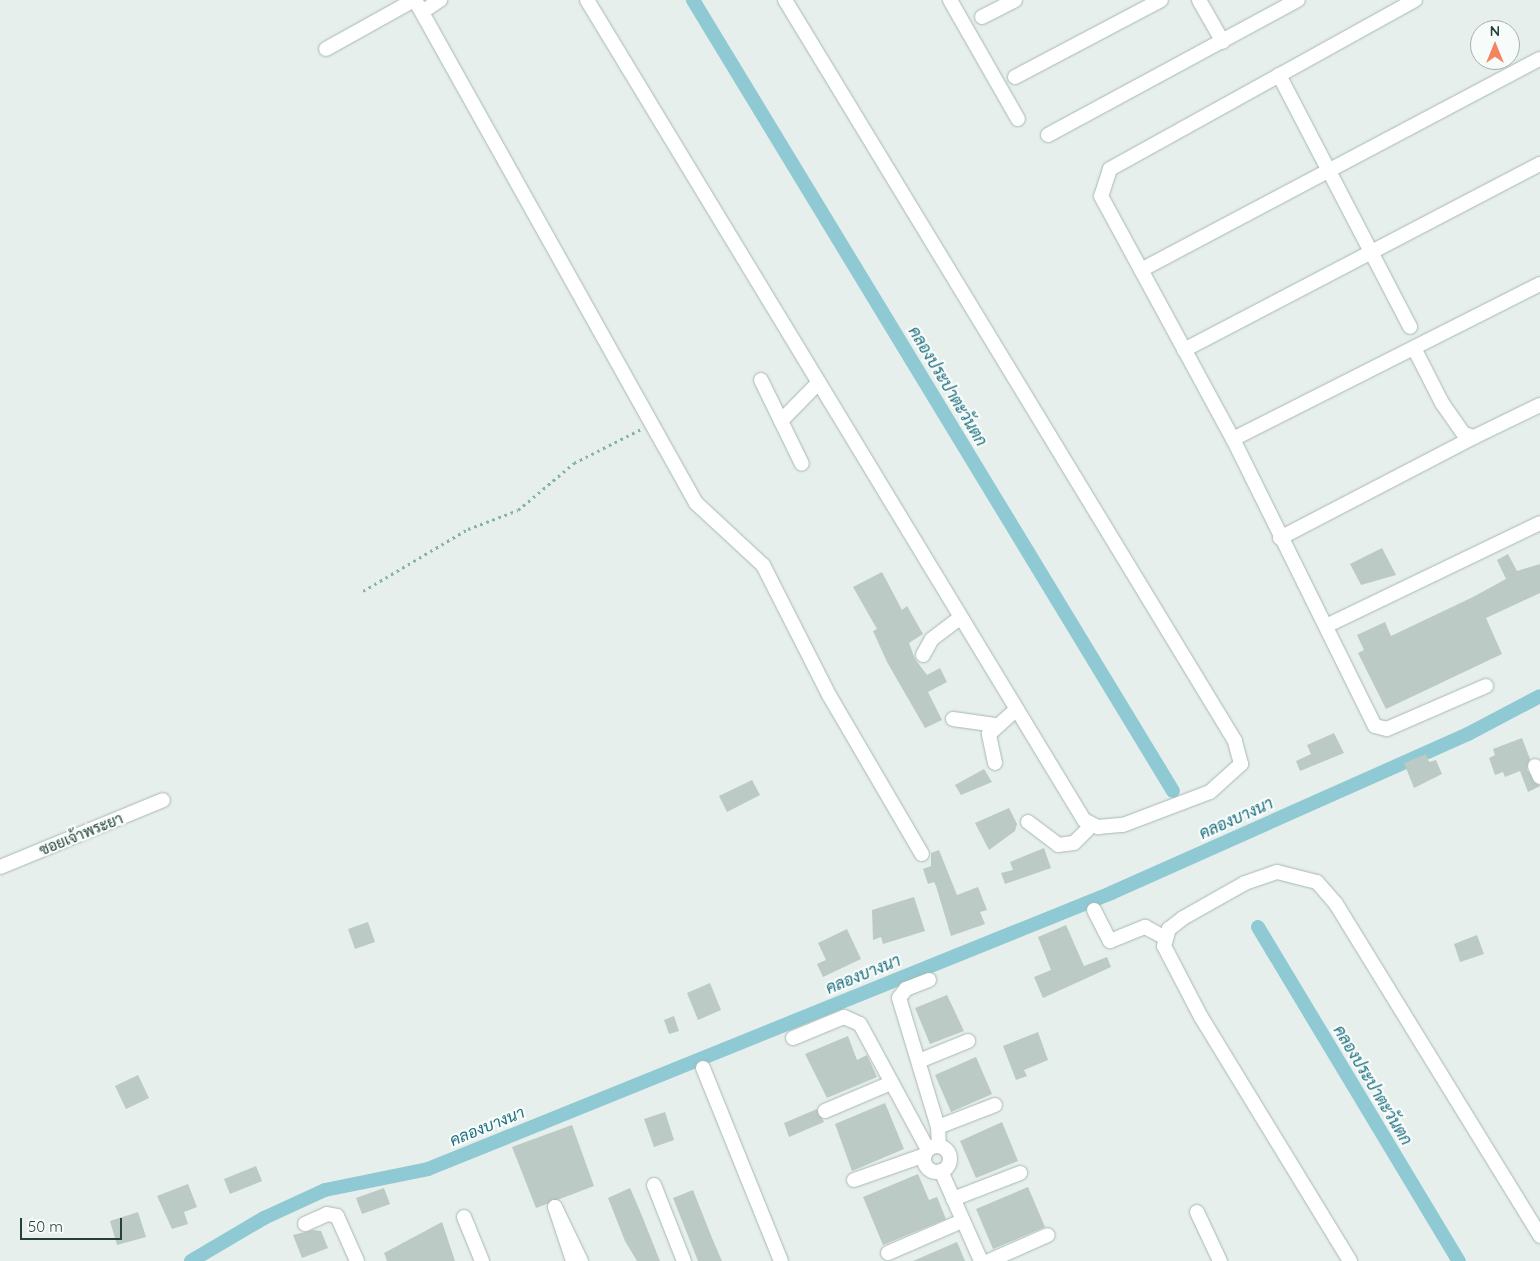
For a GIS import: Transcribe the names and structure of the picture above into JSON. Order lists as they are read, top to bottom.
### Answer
{
  "streets": {
    "street": ["ซอยเจ้าพระยา"]
  },
  "water": ["คลองประปาตะวันตก", "คลองบางนา"],
  "scale_bar": "50 m",
  "north": "top"
}
